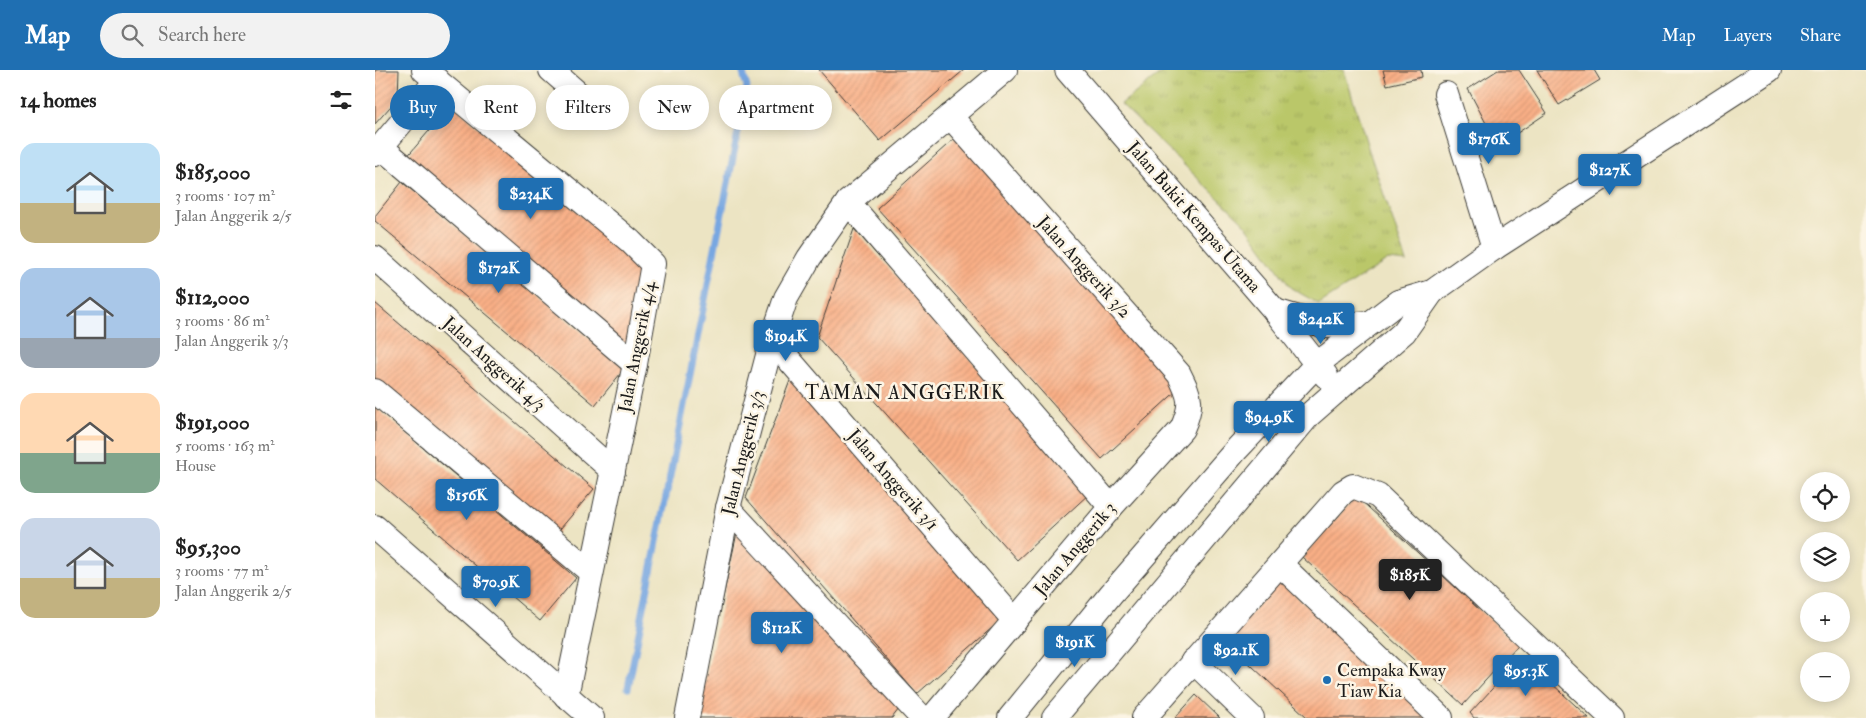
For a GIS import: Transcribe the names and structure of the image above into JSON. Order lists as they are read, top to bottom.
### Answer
{
  "streets": {
    "street": [
      "Jalan Bukit Kempas Utama",
      "Jalan Anggerik 3/2",
      "Jalan Anggerik 4/4",
      "Jalan Anggerik 4/3",
      "Jalan Anggerik 3/3",
      "Jalan Anggerik 3/1",
      "Jalan Anggerik 3"
    ]
  },
  "crossings": [
    ["Jalan Anggerik 3/2", "Jalan Anggerik 3/3"],
    ["Jalan Anggerik 3/2", "Jalan Anggerik 3"],
    ["Jalan Anggerik 4/4", "Jalan Anggerik 4/3"],
    ["Jalan Anggerik 3/3", "Jalan Anggerik 3/1"],
    ["Jalan Anggerik 3/1", "Jalan Anggerik 3"]
  ],
  "districts": ["TAMAN ANGGERIK"],
  "places": ["Cempaka Kway Tiaw Kia"],
  "page": {
    "header": "Map",
    "search": "Search here",
    "nav": ["Map", "Layers", "Share"],
    "heading": "14 homes",
    "chip": [
      "Buy",
      "Rent",
      "Filters",
      "New",
      "Apartment"
    ],
    "price": [
      "$176K",
      "$127K",
      "$234K",
      "$172K",
      "$242K",
      "$194K",
      "$94.9K",
      "$156K",
      "$185K",
      "$70.9K",
      "$112K",
      "$191K",
      "$92.1K",
      "$95.3K"
    ],
    "list": [
      {
        "name": "$185,000",
        "note": "3 rooms · 107 m² · Jalan Anggerik 2/5"
      },
      {
        "name": "$112,000",
        "note": "3 rooms · 86 m² · Jalan Anggerik 3/3"
      },
      {
        "name": "$191,000",
        "note": "5 rooms · 163 m² · House"
      },
      {
        "name": "$95,300",
        "note": "3 rooms · 77 m² · Jalan Anggerik 2/5"
      }
    ],
    "map_buttons": ["+", "−"]
  }
}
